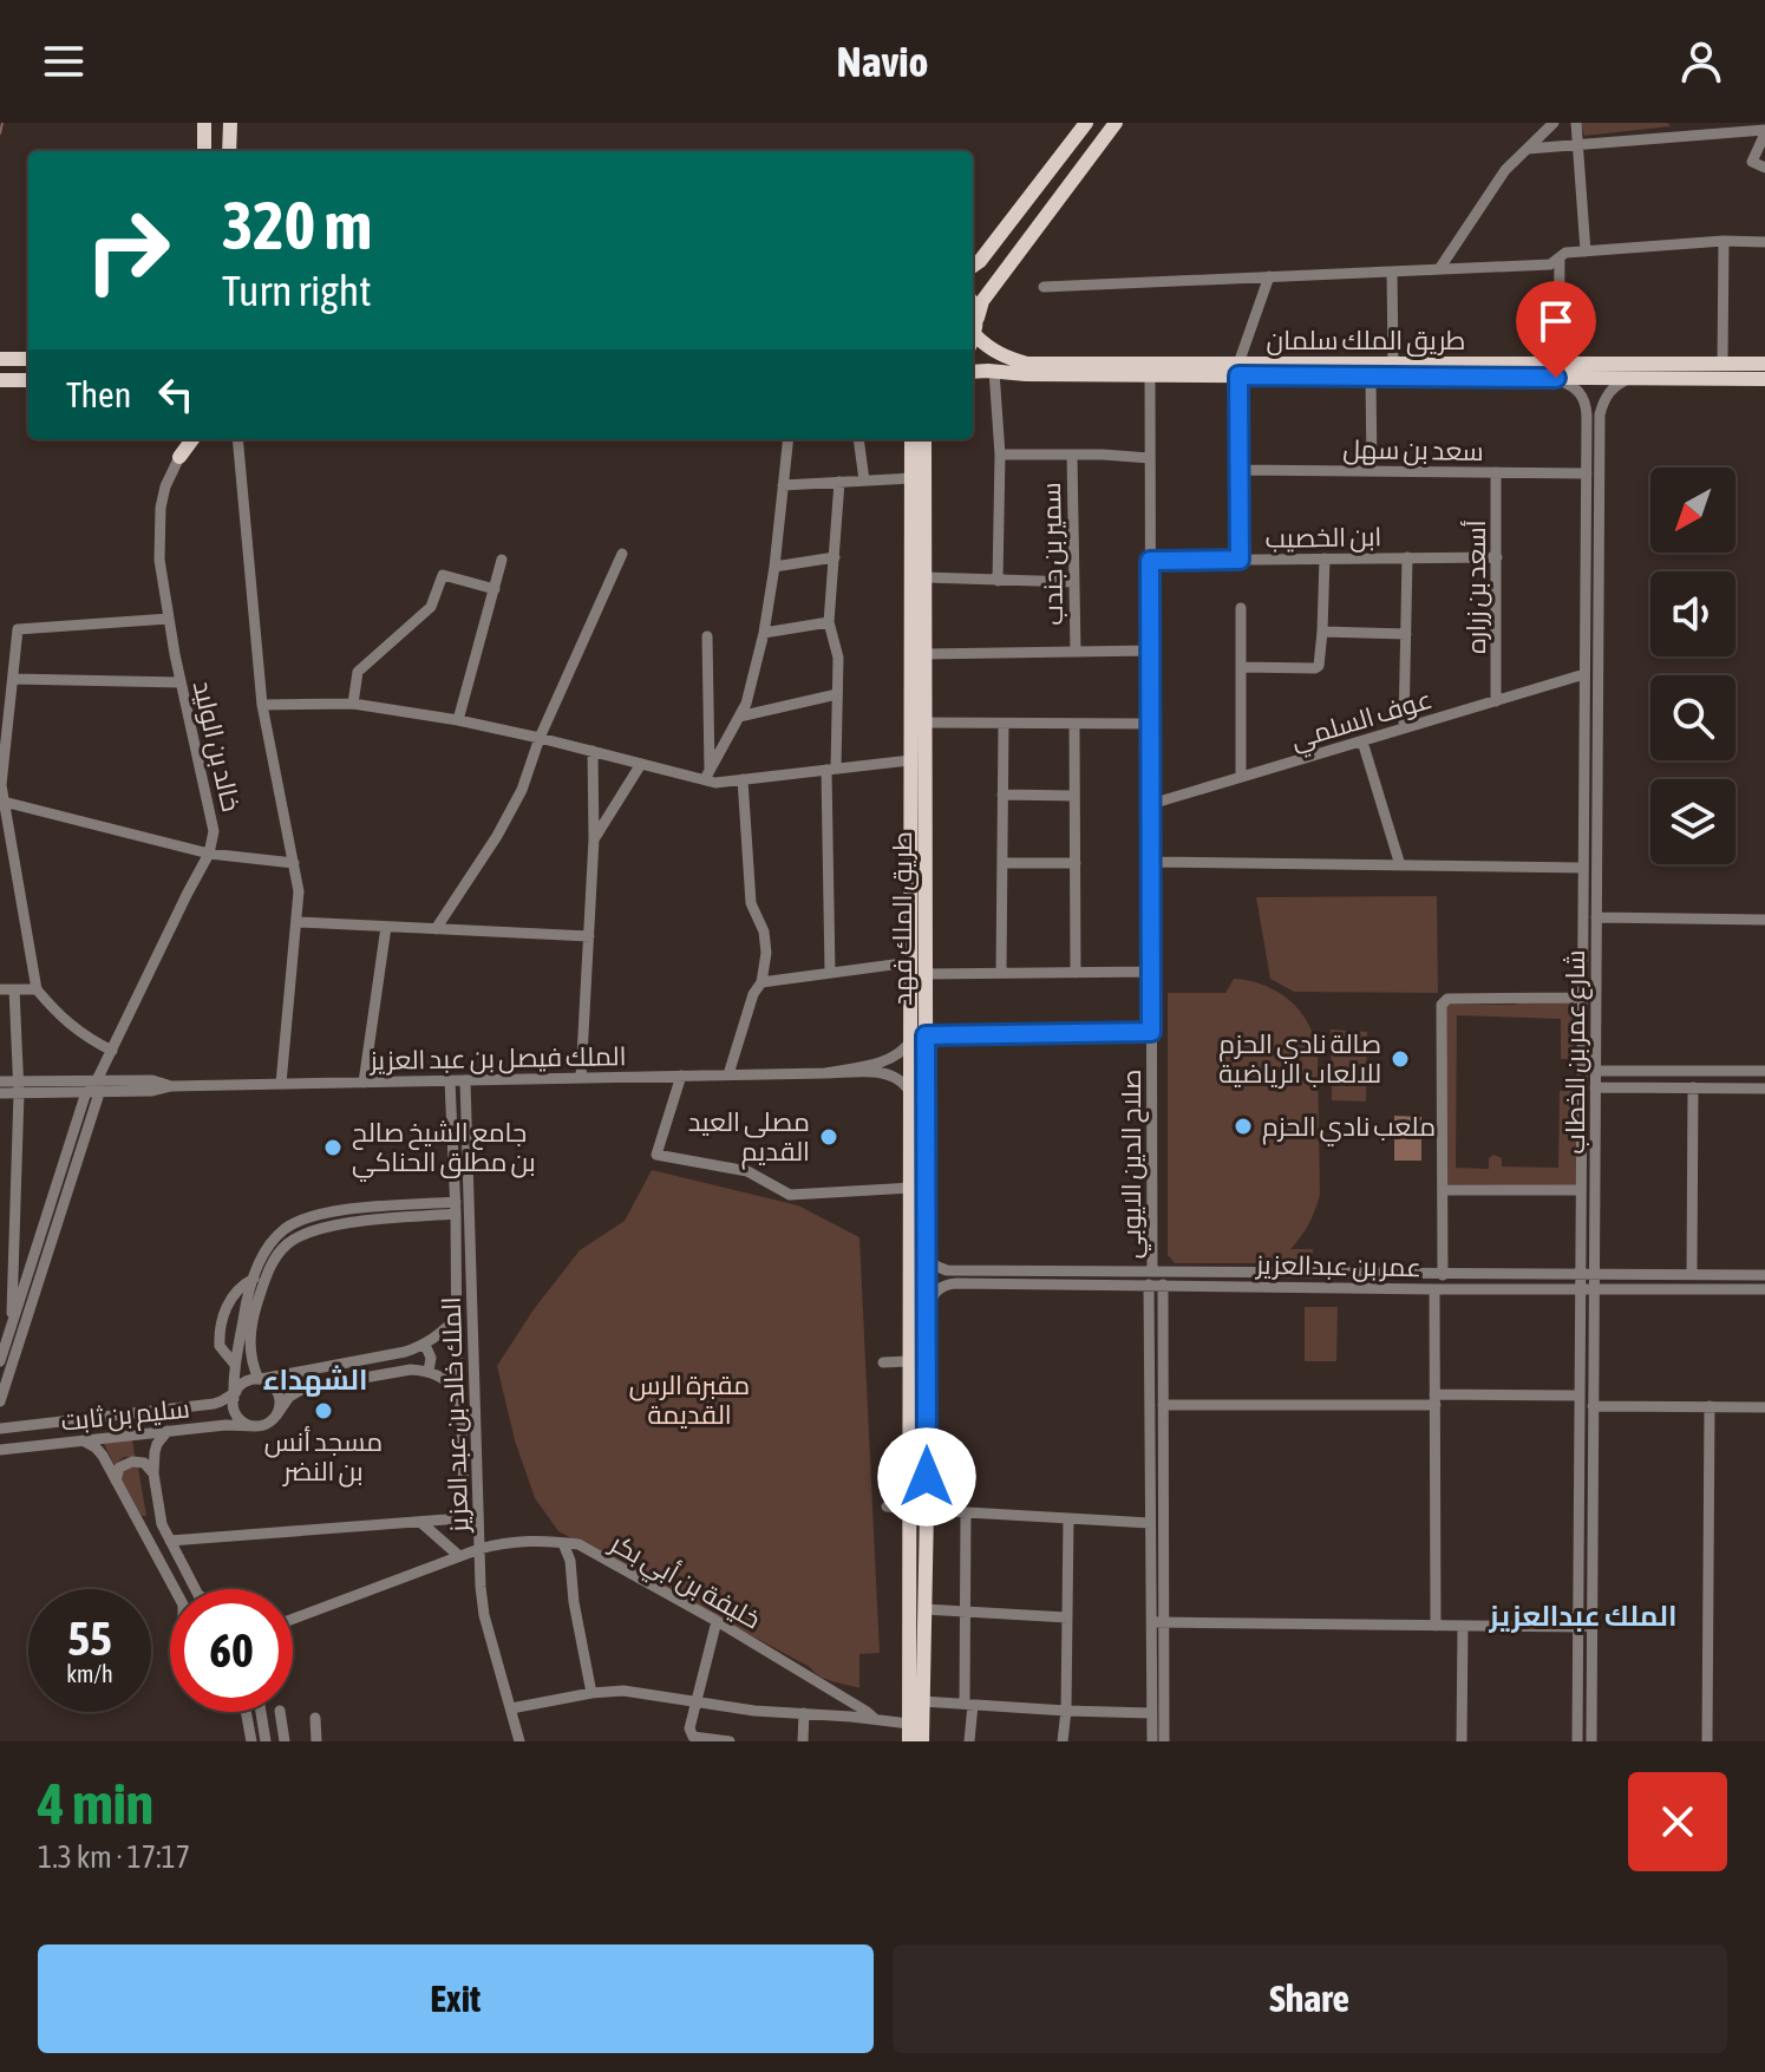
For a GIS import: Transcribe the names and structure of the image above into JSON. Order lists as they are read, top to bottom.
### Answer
{
  "streets": {
    "main road": ["طريق الملك سلمان", "طريق الملك فهد"],
    "street": [
      "سعد بن سهل",
      "ابن الخصيب",
      "سمير بن جندب",
      "أسعد بن زراره",
      "عوف السلمي",
      "خالد بن الوليد",
      "شارع عمر بن الخطاب",
      "الملك فيصل بن عبد العزيز",
      "صلاح الدين الايوبي",
      "عمر بن عبدالعزيز",
      "سليم بن ثابت",
      "الملك خالد بن عبد العزيز",
      "خليفة بن أبي بكر"
    ]
  },
  "crossings": [
    ["طريق الملك سلمان", "شارع عمر بن الخطاب"],
    ["طريق الملك سلمان", "صلاح الدين الايوبي"],
    ["سعد بن سهل", "أسعد بن زراره"],
    ["سعد بن سهل", "شارع عمر بن الخطاب"],
    ["ابن الخصيب", "أسعد بن زراره"],
    ["ابن الخصيب", "صلاح الدين الايوبي"],
    ["أسعد بن زراره", "عوف السلمي"],
    ["عوف السلمي", "شارع عمر بن الخطاب"],
    ["عوف السلمي", "صلاح الدين الايوبي"],
    ["خالد بن الوليد", "الملك فيصل بن عبد العزيز"],
    ["طريق الملك فهد", "عمر بن عبدالعزيز"],
    ["طريق الملك فهد", "خليفة بن أبي بكر"],
    ["شارع عمر بن الخطاب", "عمر بن عبدالعزيز"],
    ["الملك فيصل بن عبد العزيز", "الملك خالد بن عبد العزيز"],
    ["صلاح الدين الايوبي", "عمر بن عبدالعزيز"],
    ["الملك خالد بن عبد العزيز", "خليفة بن أبي بكر"]
  ],
  "districts": ["الشهداء", "الملك عبدالعزيز"],
  "parks": ["مقبرة الرس القديمة"],
  "places": [
    "صالة نادي الحزم للالعاب الرياضية",
    "ملعب نادي الحزم",
    "مصلى العيد القديم",
    "جامع الشيخ صالح بن مطلق الحناكي",
    "مسجد أنس بن النضر"
  ],
  "north": "bottom left",
  "page": {
    "header": "Navio",
    "turn": ["320 m", "Turn right"],
    "then": "Then",
    "speed": "55 km/h",
    "limit": "60",
    "heading": ["4 min", "1.3 km · 17:17"],
    "buttons": ["Exit", "Share"]
  }
}
